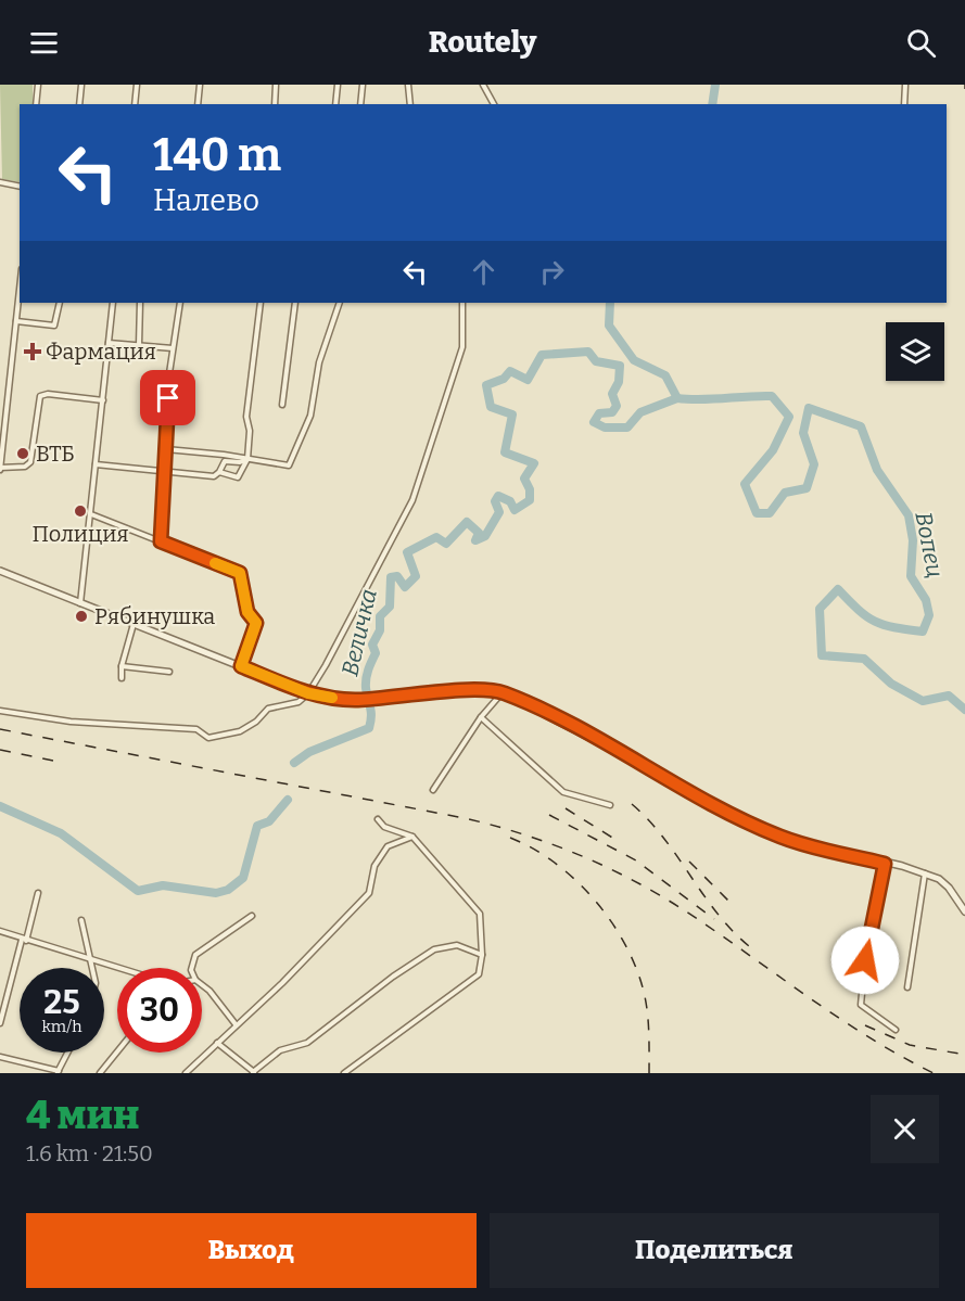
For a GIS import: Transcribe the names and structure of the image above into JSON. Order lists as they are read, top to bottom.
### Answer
{
  "water": ["Вопец", "Величка"],
  "places": {
    "health": ["Фармация"],
    "other": ["ВТБ", "Полиция", "Рябинушка"]
  },
  "page": {
    "header": "Routely",
    "turn": ["140 m", "Налево"],
    "speed": "25 km/h",
    "limit": "30",
    "heading": ["4 мин", "1.6 km · 21:50"],
    "buttons": ["Выход", "Поделиться"]
  }
}
